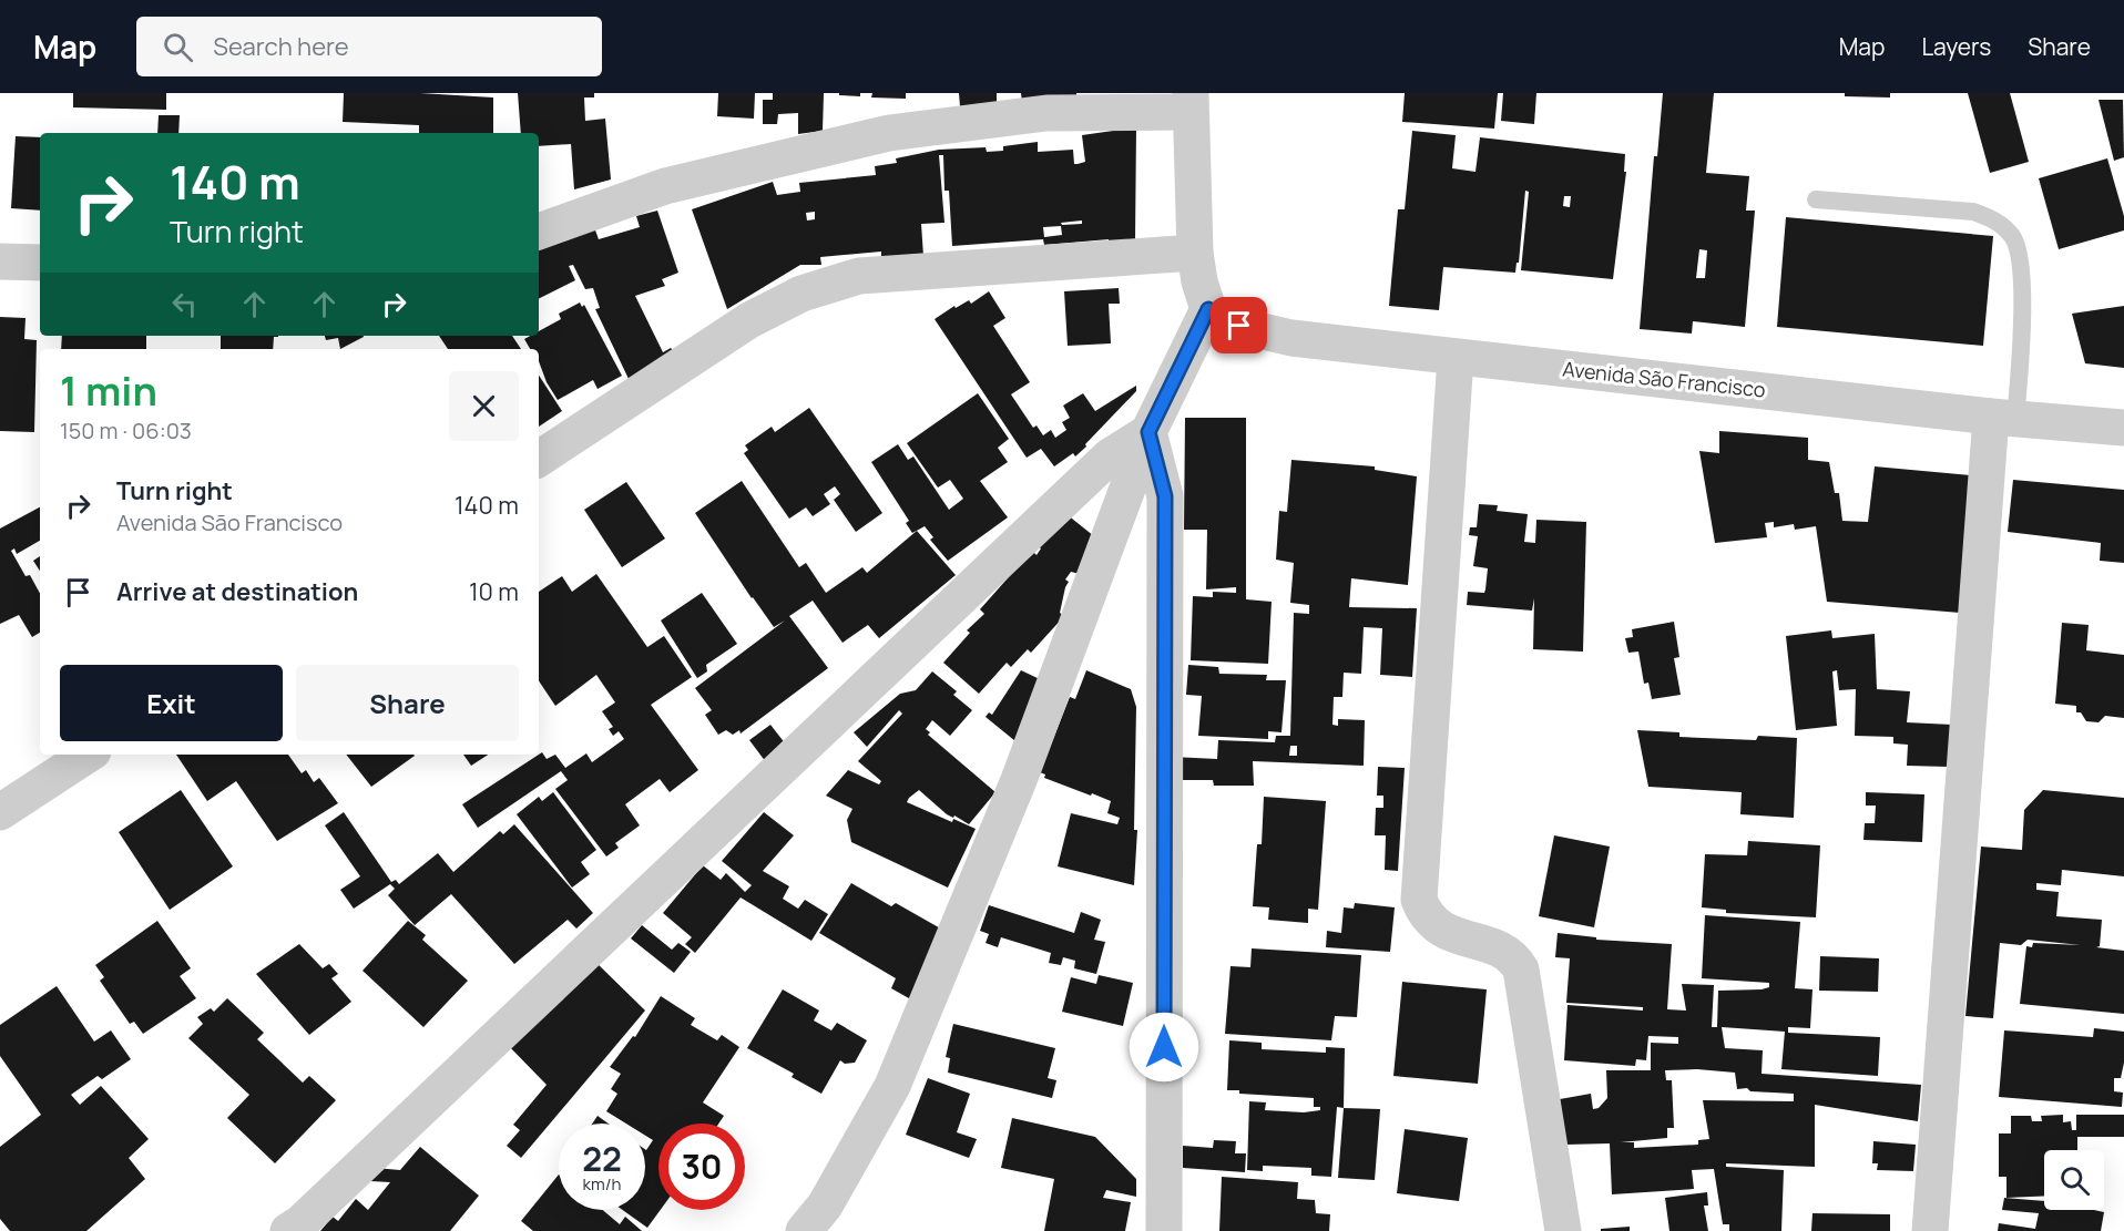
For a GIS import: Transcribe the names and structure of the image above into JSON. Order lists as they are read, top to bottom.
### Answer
{
  "streets": {
    "street": ["Avenida São Francisco"]
  },
  "page": {
    "header": "Map",
    "search": "Search here",
    "nav": ["Map", "Layers", "Share"],
    "turn": ["140 m", "Turn right"],
    "heading": ["1 min", "150 m · 06:03"],
    "list": [
      {
        "name": "Turn right",
        "note": "Avenida São Francisco",
        "value": "140 m"
      },
      {
        "name": "Arrive at destination",
        "value": "10 m"
      }
    ],
    "buttons": ["Exit", "Share"],
    "speed": "22 km/h",
    "limit": "30"
  }
}
